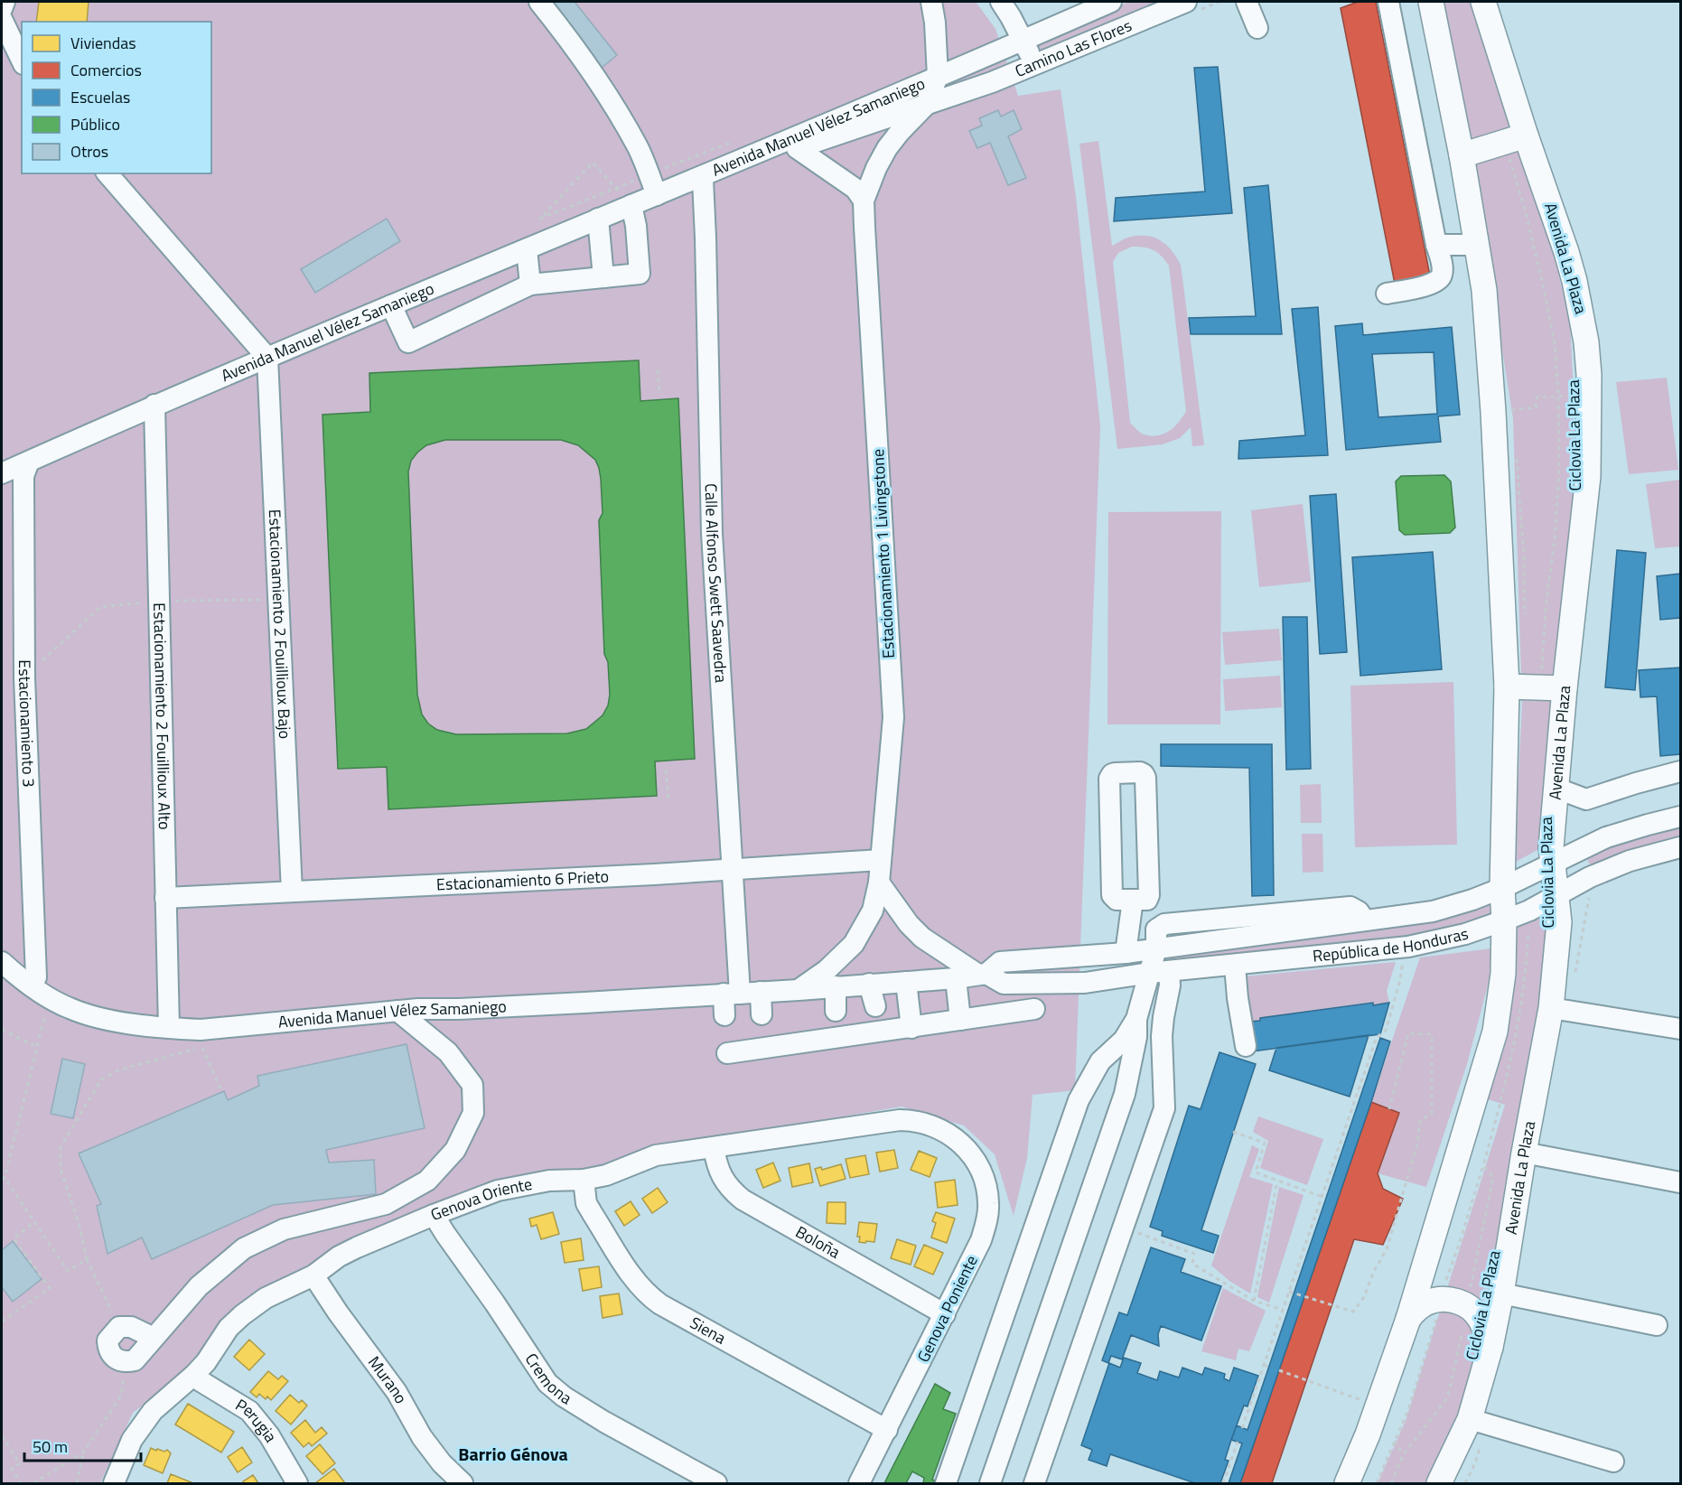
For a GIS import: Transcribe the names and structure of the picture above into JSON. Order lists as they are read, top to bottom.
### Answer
{
  "streets": {
    "main road": ["Avenida La Plaza"],
    "street": [
      "Camino Las Flores",
      "Avenida Manuel Vélez Samaniego",
      "Estacionamiento 1 Livingstone",
      "Calle Alfonso Swett Saavedra",
      "Estacionamiento 2 Fouillioux Bajo",
      "Estacionamiento 2 Fouillioux Alto",
      "Estacionamiento 3",
      "Estacionamiento 6 Prieto",
      "República de Honduras",
      "Genova Oriente",
      "Boloña",
      "Genova Poniente",
      "Siena",
      "Cremona",
      "Murano",
      "Perugia"
    ]
  },
  "crossings": [
    ["Camino Las Flores", "Avenida Manuel Vélez Samaniego"],
    ["Avenida Manuel Vélez Samaniego", "Estacionamiento 1 Livingstone"],
    ["Avenida Manuel Vélez Samaniego", "Calle Alfonso Swett Saavedra"],
    ["Avenida Manuel Vélez Samaniego", "Estacionamiento 2 Fouillioux Bajo"],
    ["Avenida Manuel Vélez Samaniego", "Estacionamiento 2 Fouillioux Alto"],
    ["Avenida Manuel Vélez Samaniego", "Estacionamiento 3"],
    ["Avenida Manuel Vélez Samaniego", "República de Honduras"],
    ["Avenida La Plaza", "República de Honduras"],
    ["Estacionamiento 1 Livingstone", "Estacionamiento 6 Prieto"],
    ["Estacionamiento 1 Livingstone", "República de Honduras"],
    ["Calle Alfonso Swett Saavedra", "Estacionamiento 6 Prieto"],
    ["Estacionamiento 2 Fouillioux Bajo", "Estacionamiento 6 Prieto"],
    ["Estacionamiento 2 Fouillioux Alto", "Estacionamiento 6 Prieto"],
    ["Genova Oriente", "Boloña"],
    ["Genova Oriente", "Genova Poniente"],
    ["Genova Oriente", "Siena"],
    ["Genova Oriente", "Cremona"],
    ["Genova Oriente", "Murano"],
    ["Genova Oriente", "Perugia"],
    ["Boloña", "Genova Poniente"],
    ["Genova Poniente", "Siena"]
  ],
  "districts": ["Barrio Génova"],
  "legend": [
    "Viviendas",
    "Comercios",
    "Escuelas",
    "Público",
    "Otros"
  ],
  "scale_bar": "50 m"
}
